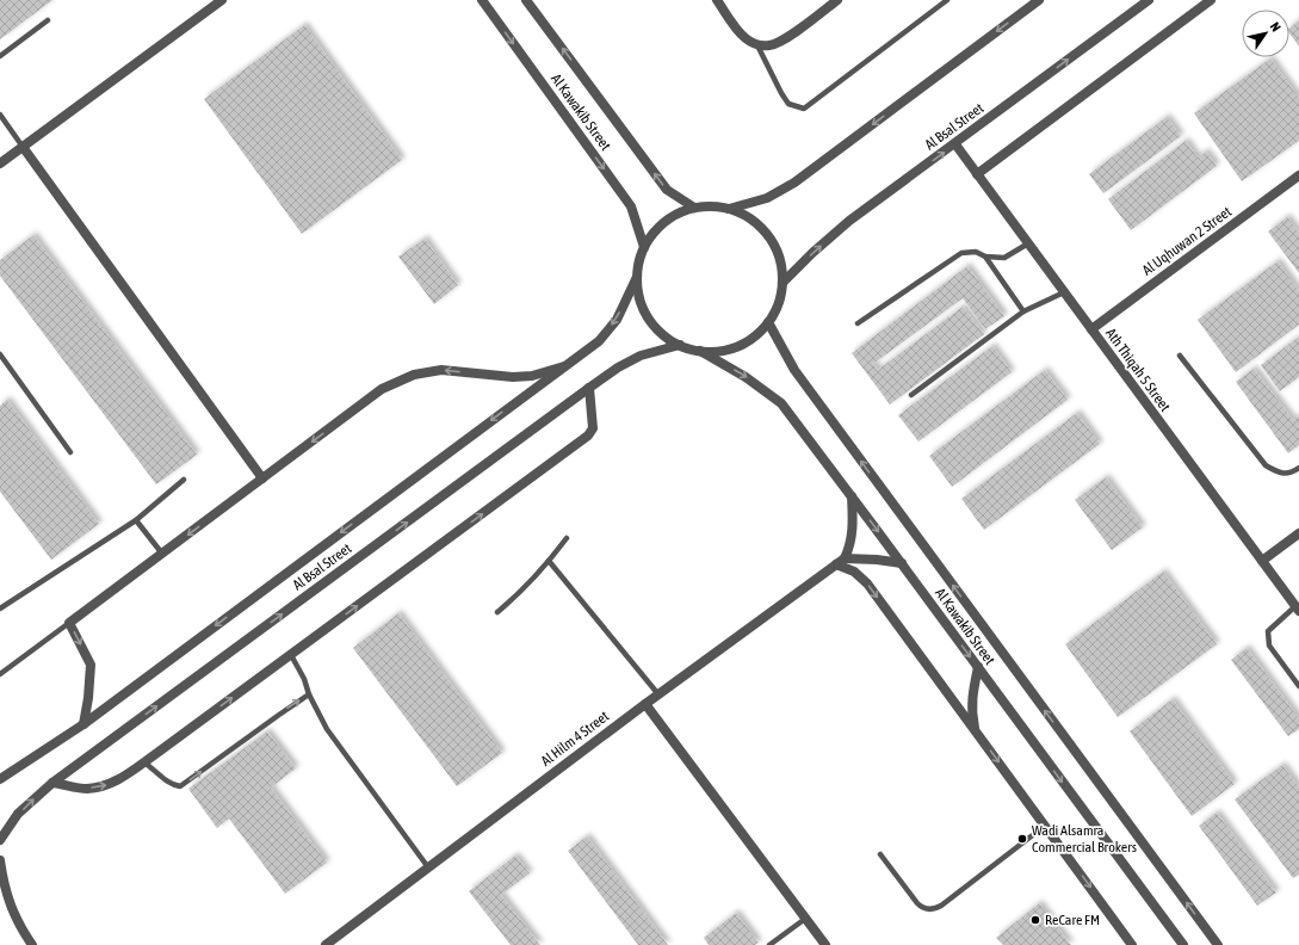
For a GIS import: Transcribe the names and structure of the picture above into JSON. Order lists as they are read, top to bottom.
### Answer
{
  "streets": {
    "street": [
      "Al Kawakib Street",
      "Al Bsal Street",
      "Al Uqhuwan 2 Street",
      "Ath Thiqah 5 Street",
      "Al Hilm 4 Street"
    ]
  },
  "crossings": [
    ["Al Kawakib Street", "Al Bsal Street"],
    ["Al Bsal Street", "Ath Thiqah 5 Street"],
    ["Al Uqhuwan 2 Street", "Ath Thiqah 5 Street"]
  ],
  "places": ["Wadi Alsamra Commercial Brokers", "ReCare FM"],
  "north": "top right"
}
